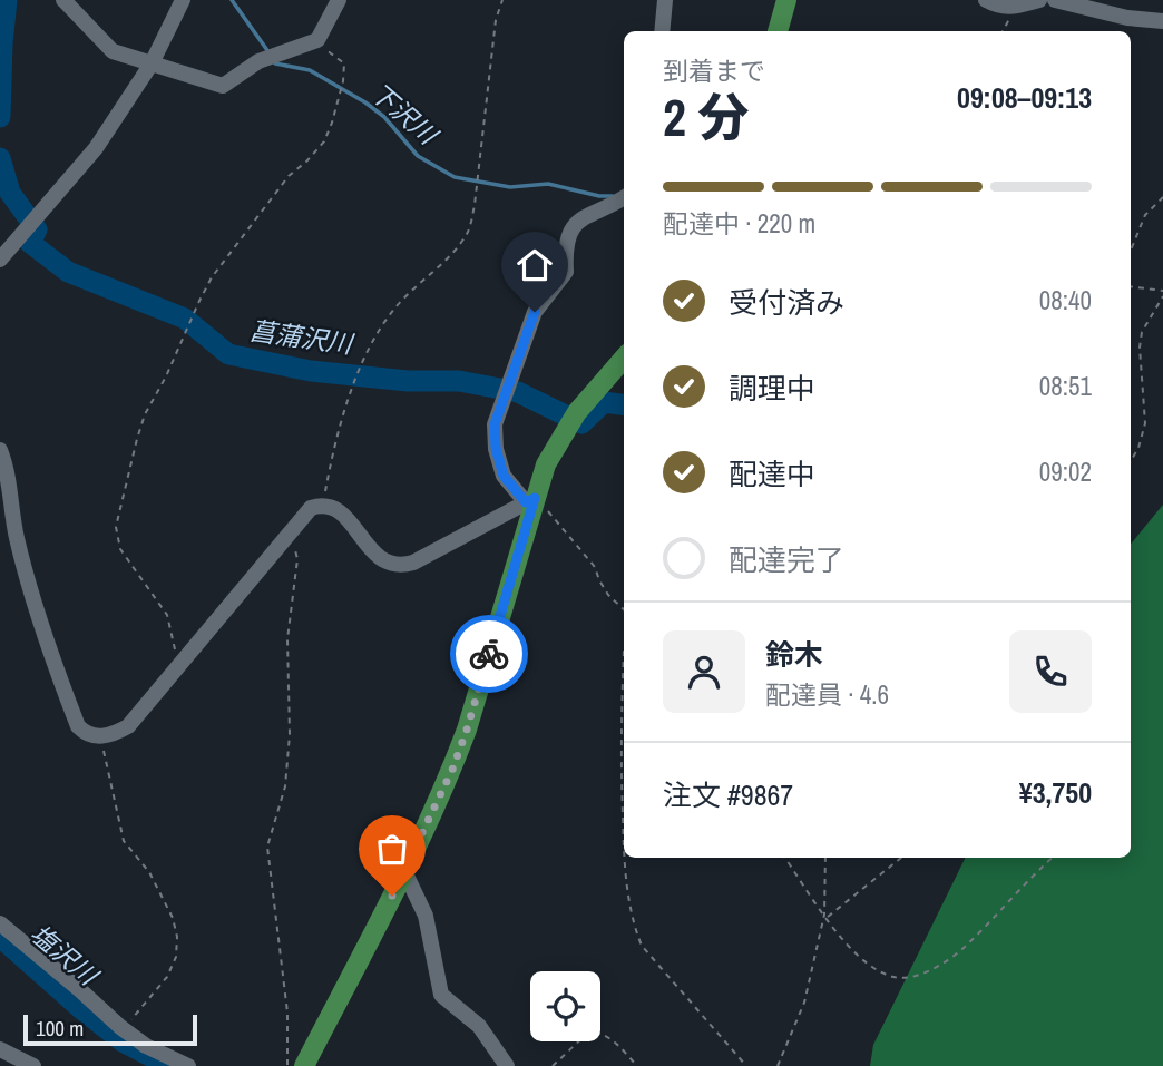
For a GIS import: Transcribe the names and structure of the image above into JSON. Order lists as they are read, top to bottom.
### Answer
{
  "water": ["下沢川", "菖蒲沢川", "塩沢川"],
  "scale_bar": "100 m",
  "page": {
    "heading": ["2 分", "到着まで", "09:08–09:13"],
    "panel": [
      "鈴木",
      "配達員 · 4.6",
      "注文 #9867",
      "¥3,750"
    ],
    "bar": "配達中 · 220 m",
    "list": [
      ["受付済み", "08:40"],
      ["調理中", "08:51"],
      ["配達中", "09:02"],
      "配達完了"
    ],
    "scale": "100 m"
  }
}
